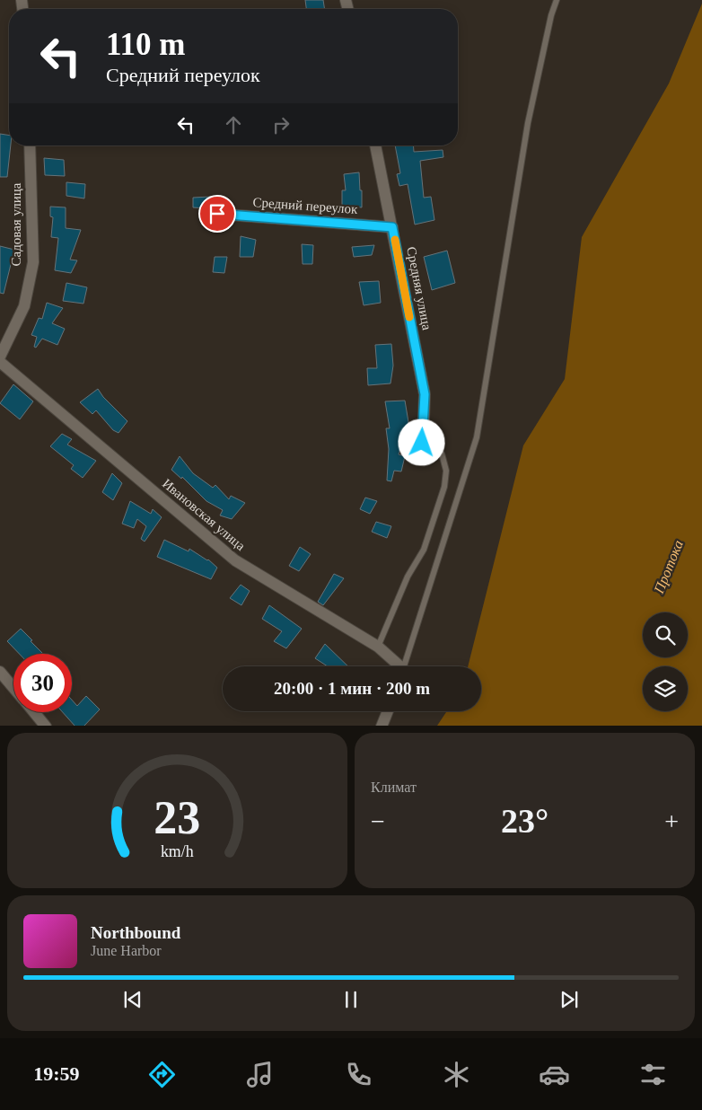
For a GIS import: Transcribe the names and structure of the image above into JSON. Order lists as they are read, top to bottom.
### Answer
{
  "streets": {
    "street": [
      "Средний переулок",
      "Садовая улица",
      "Средняя улица",
      "Ивановская улица"
    ]
  },
  "crossings": [
    ["Средний переулок", "Средняя улица"]
  ],
  "water": ["Протока"],
  "page": {
    "turn": ["110 m", "Средний переулок"],
    "limit": "30",
    "trip": "20:00 · 1 мин · 200 m",
    "tile": "Климат",
    "heat": ["−", "23°", "+"],
    "song": ["Northbound", "June Harbor"],
    "tabs": "19:59",
    "gauge": ["23", "km/h"]
  }
}
